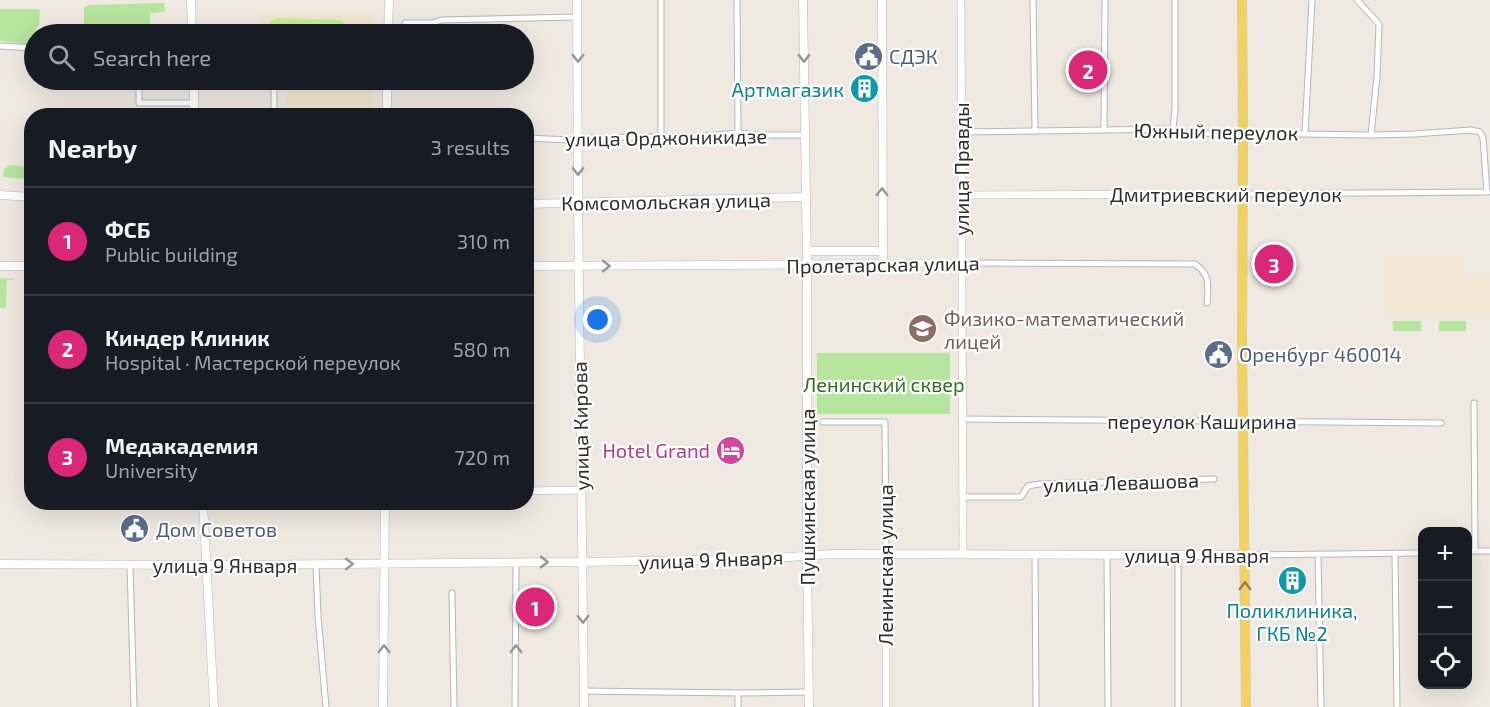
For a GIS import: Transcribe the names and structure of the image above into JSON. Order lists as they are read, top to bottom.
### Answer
{
  "streets": {
    "main road": [
      "Комсомольская улица",
      "Пролетарская улица",
      "улица Кирова",
      "Пушкинская улица",
      "улица 9 Января"
    ],
    "street": [
      "Южный переулок",
      "улица Орджоникидзе",
      "улица Правды",
      "Дмитриевский переулок",
      "переулок Каширина",
      "улица Левашова",
      "Ленинская улица"
    ]
  },
  "crossings": [
    ["Южный переулок", "улица Правды"],
    ["Южный переулок", "Дмитриевский переулок"],
    ["улица Орджоникидзе", "улица Кирова"],
    ["улица Орджоникидзе", "Пушкинская улица"],
    ["улица Правды", "Дмитриевский переулок"],
    ["улица Правды", "Пролетарская улица"],
    ["улица Правды", "переулок Каширина"],
    ["улица Правды", "улица Левашова"],
    ["улица Правды", "улица 9 Января"],
    ["Комсомольская улица", "улица Кирова"],
    ["Комсомольская улица", "Пушкинская улица"],
    ["Пролетарская улица", "улица Кирова"],
    ["Пролетарская улица", "Пушкинская улица"],
    ["улица Кирова", "улица 9 Января"],
    ["Пушкинская улица", "улица 9 Января"],
    ["улица 9 Января", "Ленинская улица"]
  ],
  "one_way": ["улица Кирова"],
  "parks": ["Ленинский сквер"],
  "places": {
    "public building": ["СДЭК", "Оренбург 460014", "Дом Советов"],
    "building": ["Артмагазик", "Поликлиника, ГКБ №2"],
    "school or university": ["Физико-математический лицей"],
    "hotel": ["Hotel Grand"]
  },
  "page": {
    "search": "Search here",
    "pins": ["2", "3", "1"],
    "heading": ["Nearby", "3 results"],
    "list": [
      {
        "mark": "1",
        "name": "ФСБ",
        "note": "Public building",
        "value": "310 m"
      },
      {
        "mark": "2",
        "name": "Киндер Клиник",
        "note": "Hospital · Мастерской переулок",
        "value": "580 m"
      },
      {
        "mark": "3",
        "name": "Медакадемия",
        "note": "University",
        "value": "720 m"
      }
    ],
    "map_buttons": ["+", "−"]
  }
}
